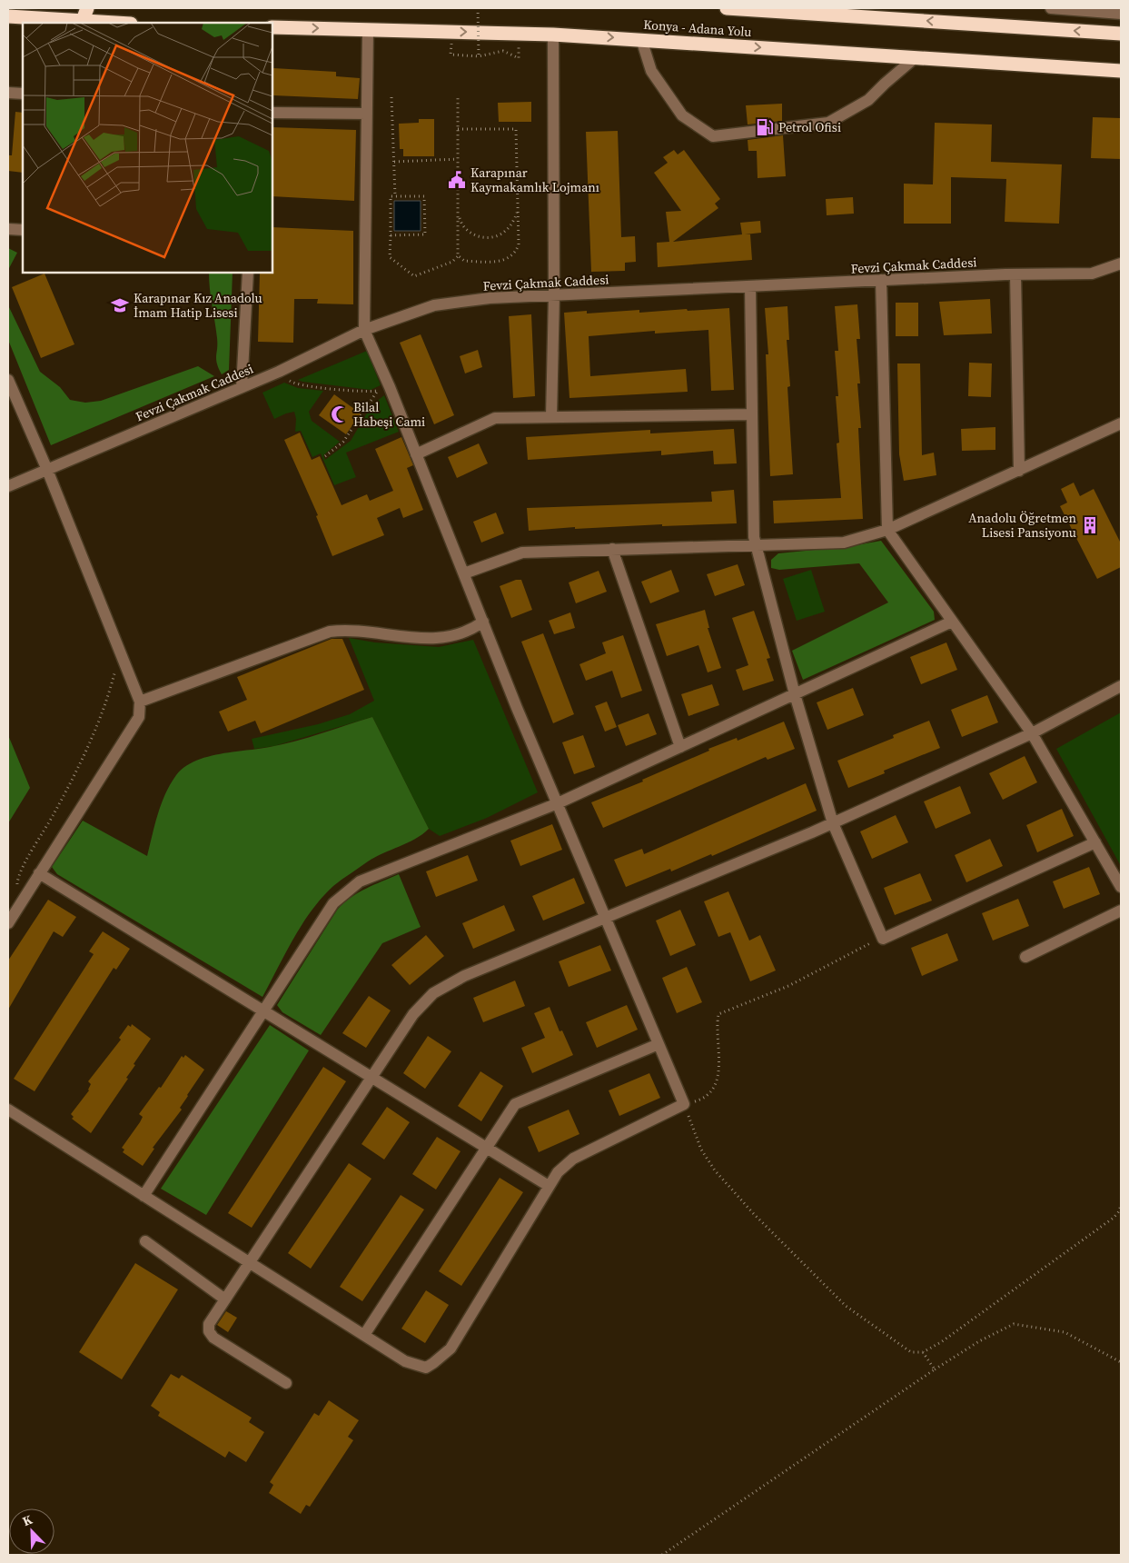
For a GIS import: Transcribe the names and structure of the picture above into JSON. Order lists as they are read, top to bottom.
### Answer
{
  "streets": {
    "highway": ["Konya - Adana Yolu"],
    "street": ["Fevzi Çakmak Caddesi"]
  },
  "one_way": ["Konya - Adana Yolu"],
  "places": {
    "fuel station": ["Petrol Ofisi"],
    "public building": ["Karapınar Kaymakamlık Lojmanı"],
    "school or university": ["Karapınar Kız Anadolu İmam Hatip Lisesi"],
    "mosque": ["Bilal Habeşi Cami"],
    "building": ["Anadolu Öğretmen Lisesi Pansiyonu"]
  },
  "north": "top left"
}
